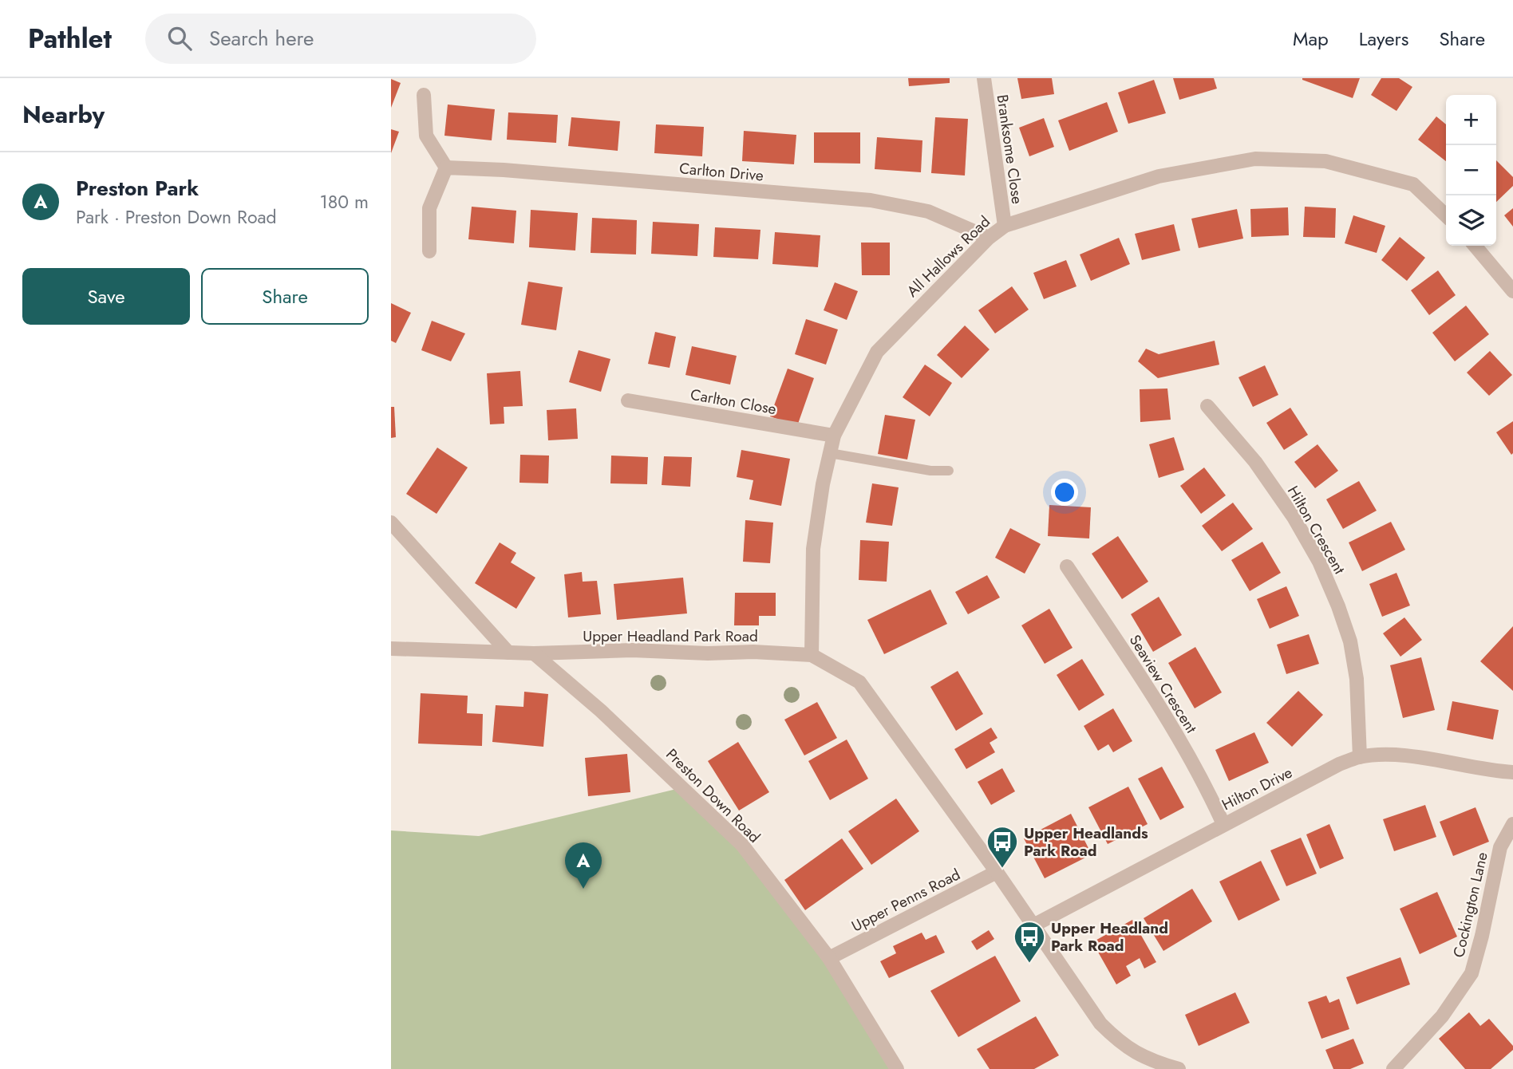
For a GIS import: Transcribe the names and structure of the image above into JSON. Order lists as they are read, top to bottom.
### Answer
{
  "streets": {
    "street": [
      "Branksome Close",
      "Carlton Drive",
      "All Hallows Road",
      "Carlton Close",
      "Hilton Crescent",
      "Upper Headland Park Road",
      "Seaview Crescent",
      "Hilton Drive",
      "Preston Down Road",
      "Upper Penns Road",
      "Cockington Lane"
    ]
  },
  "crossings": [
    ["Branksome Close", "All Hallows Road"],
    ["Carlton Drive", "All Hallows Road"],
    ["All Hallows Road", "Carlton Close"],
    ["All Hallows Road", "Upper Headland Park Road"],
    ["Hilton Crescent", "Hilton Drive"],
    ["Upper Headland Park Road", "Hilton Drive"],
    ["Upper Headland Park Road", "Preston Down Road"],
    ["Upper Headland Park Road", "Upper Penns Road"],
    ["Seaview Crescent", "Hilton Drive"],
    ["Preston Down Road", "Upper Penns Road"]
  ],
  "places": {
    "bus stop": ["Upper Headlands Park Road", "Upper Headland Park Road"]
  },
  "page": {
    "header": "Pathlet",
    "search": "Search here",
    "nav": ["Map", "Layers", "Share"],
    "heading": "Nearby",
    "map_buttons": ["+", "−"],
    "list": [
      {
        "mark": "A",
        "name": "Preston Park",
        "note": "Park · Preston Down Road",
        "value": "180 m"
      }
    ],
    "buttons": ["Save", "Share"],
    "pins": "A"
  }
}
